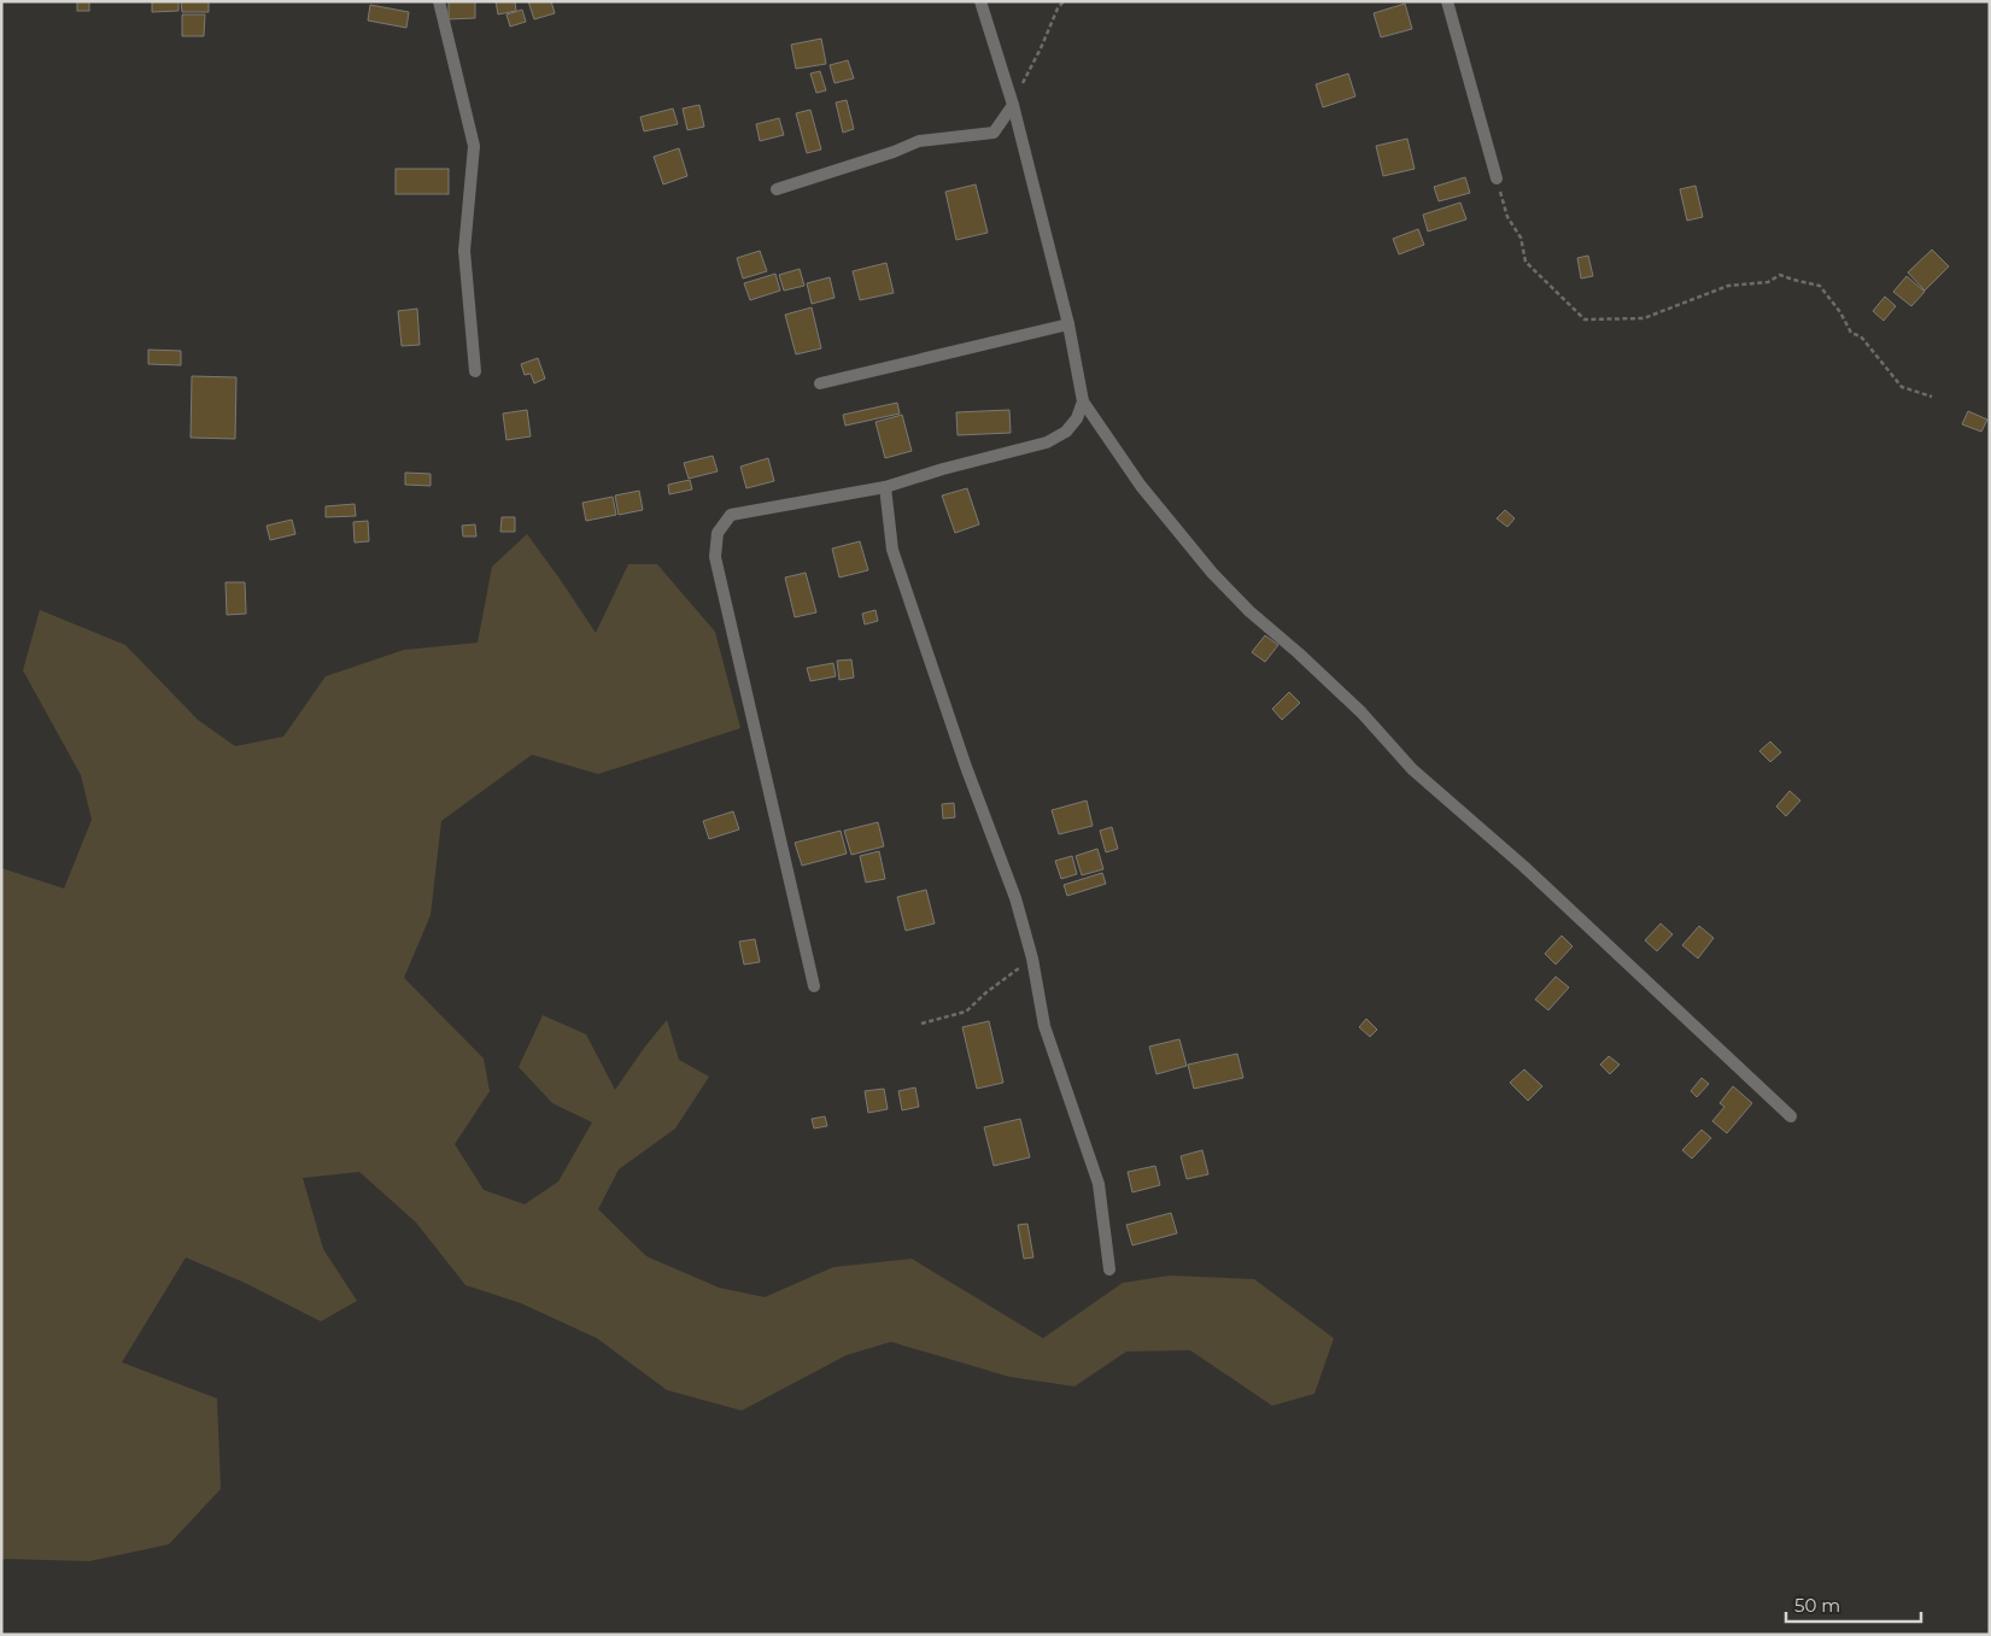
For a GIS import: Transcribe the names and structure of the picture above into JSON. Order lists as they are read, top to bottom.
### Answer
{
  "scale_bar": "50 m"
}
